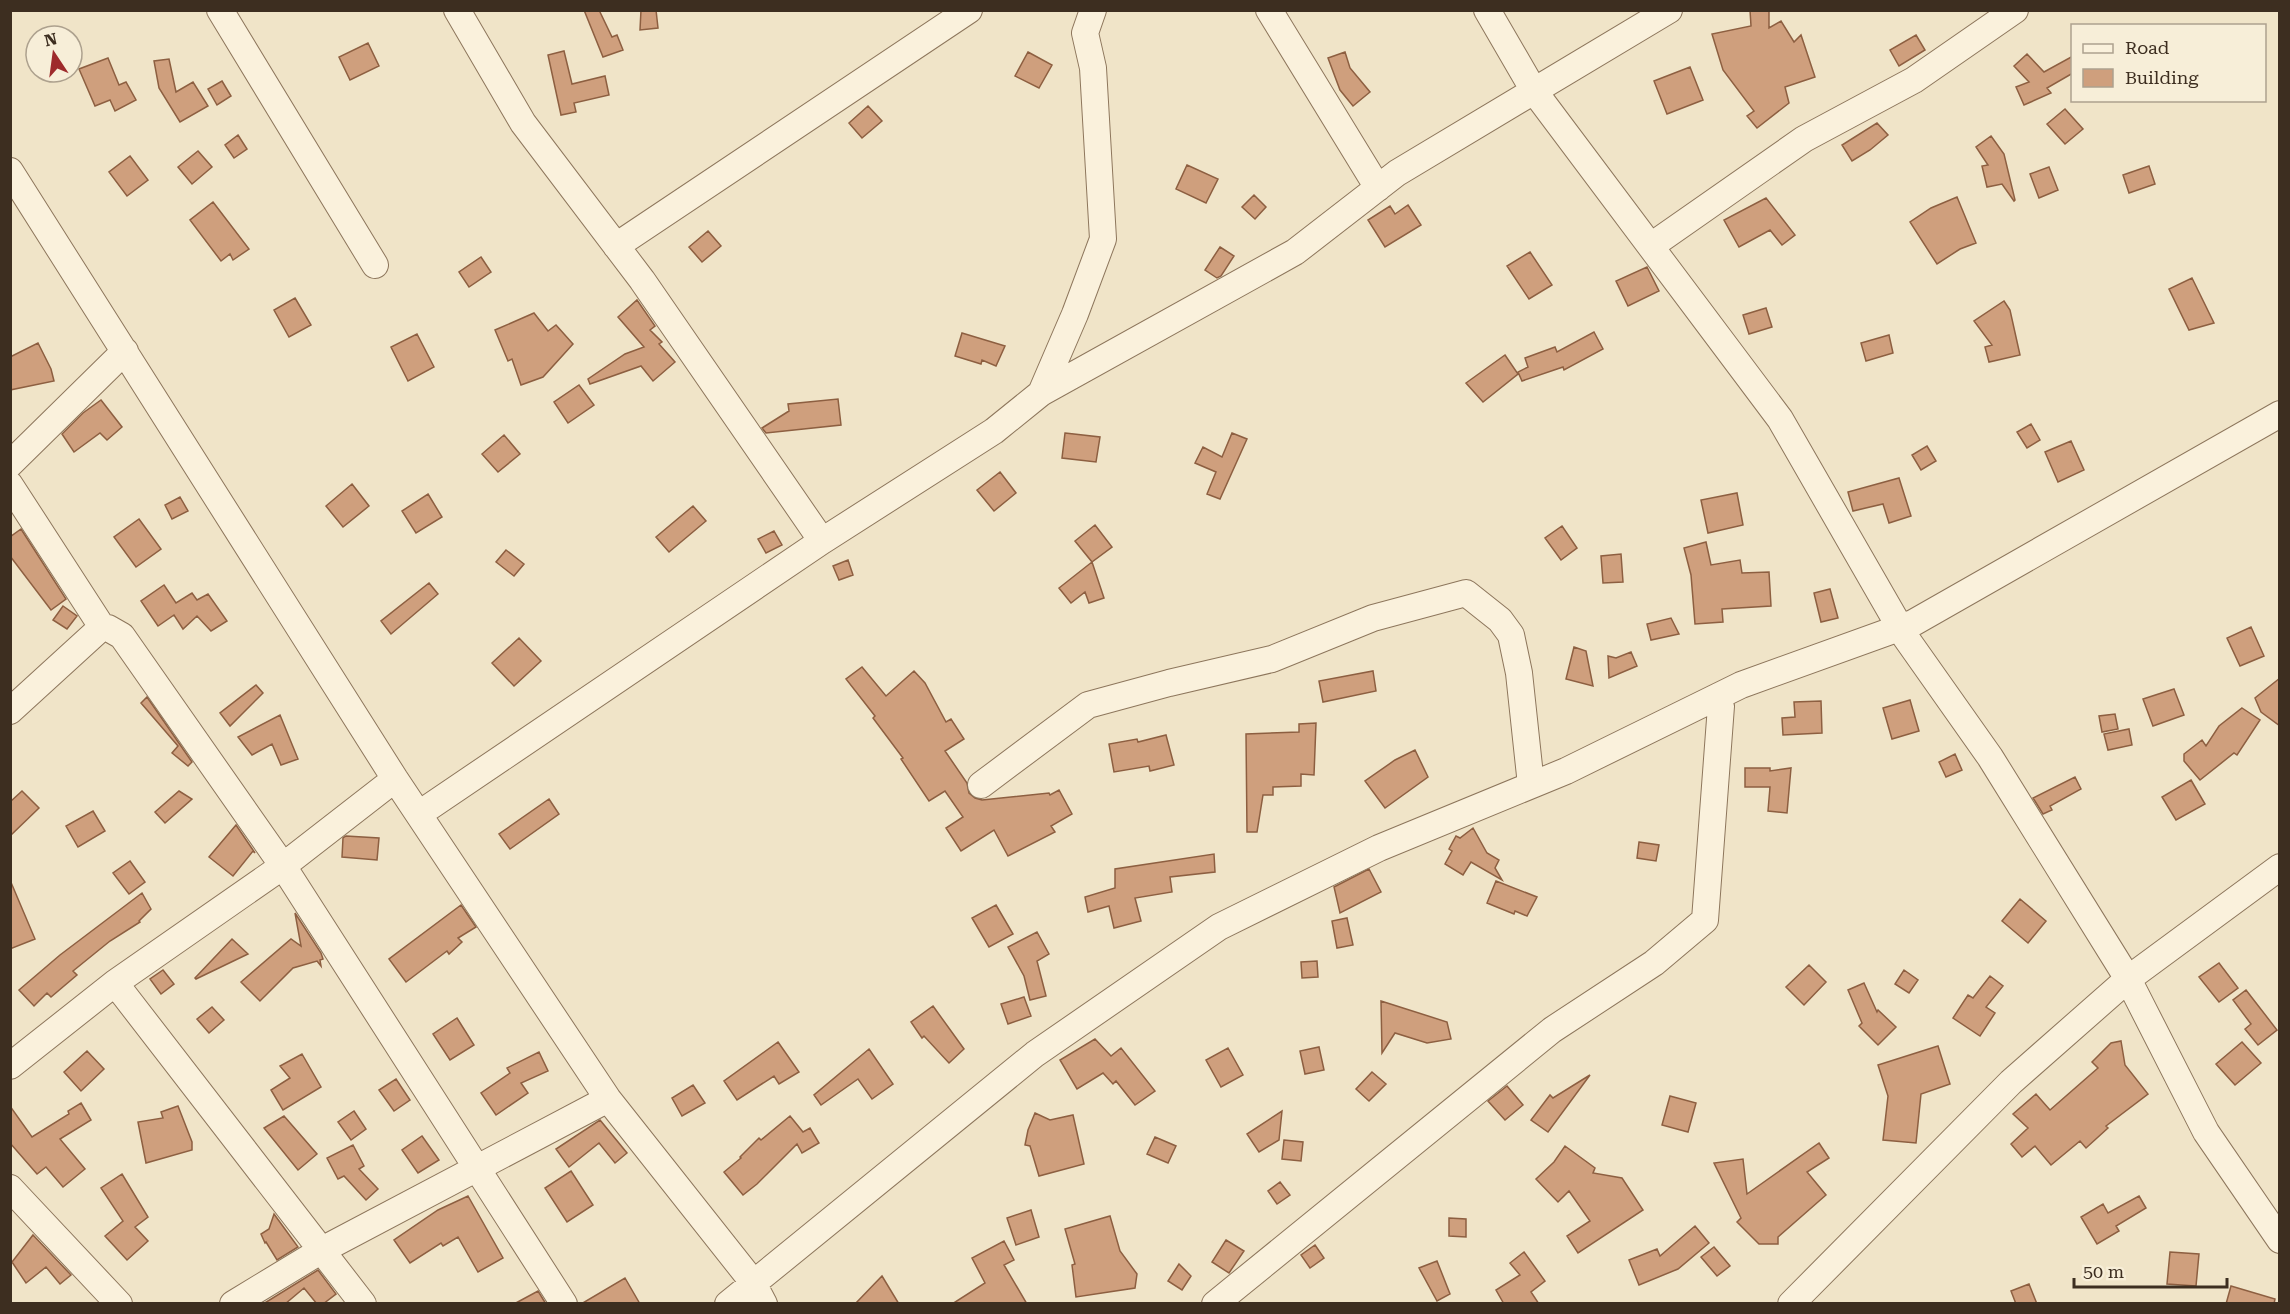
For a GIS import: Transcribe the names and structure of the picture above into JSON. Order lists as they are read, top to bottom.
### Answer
{
  "legend": ["Road", "Building"],
  "scale_bar": "50 m",
  "north": "top"
}
